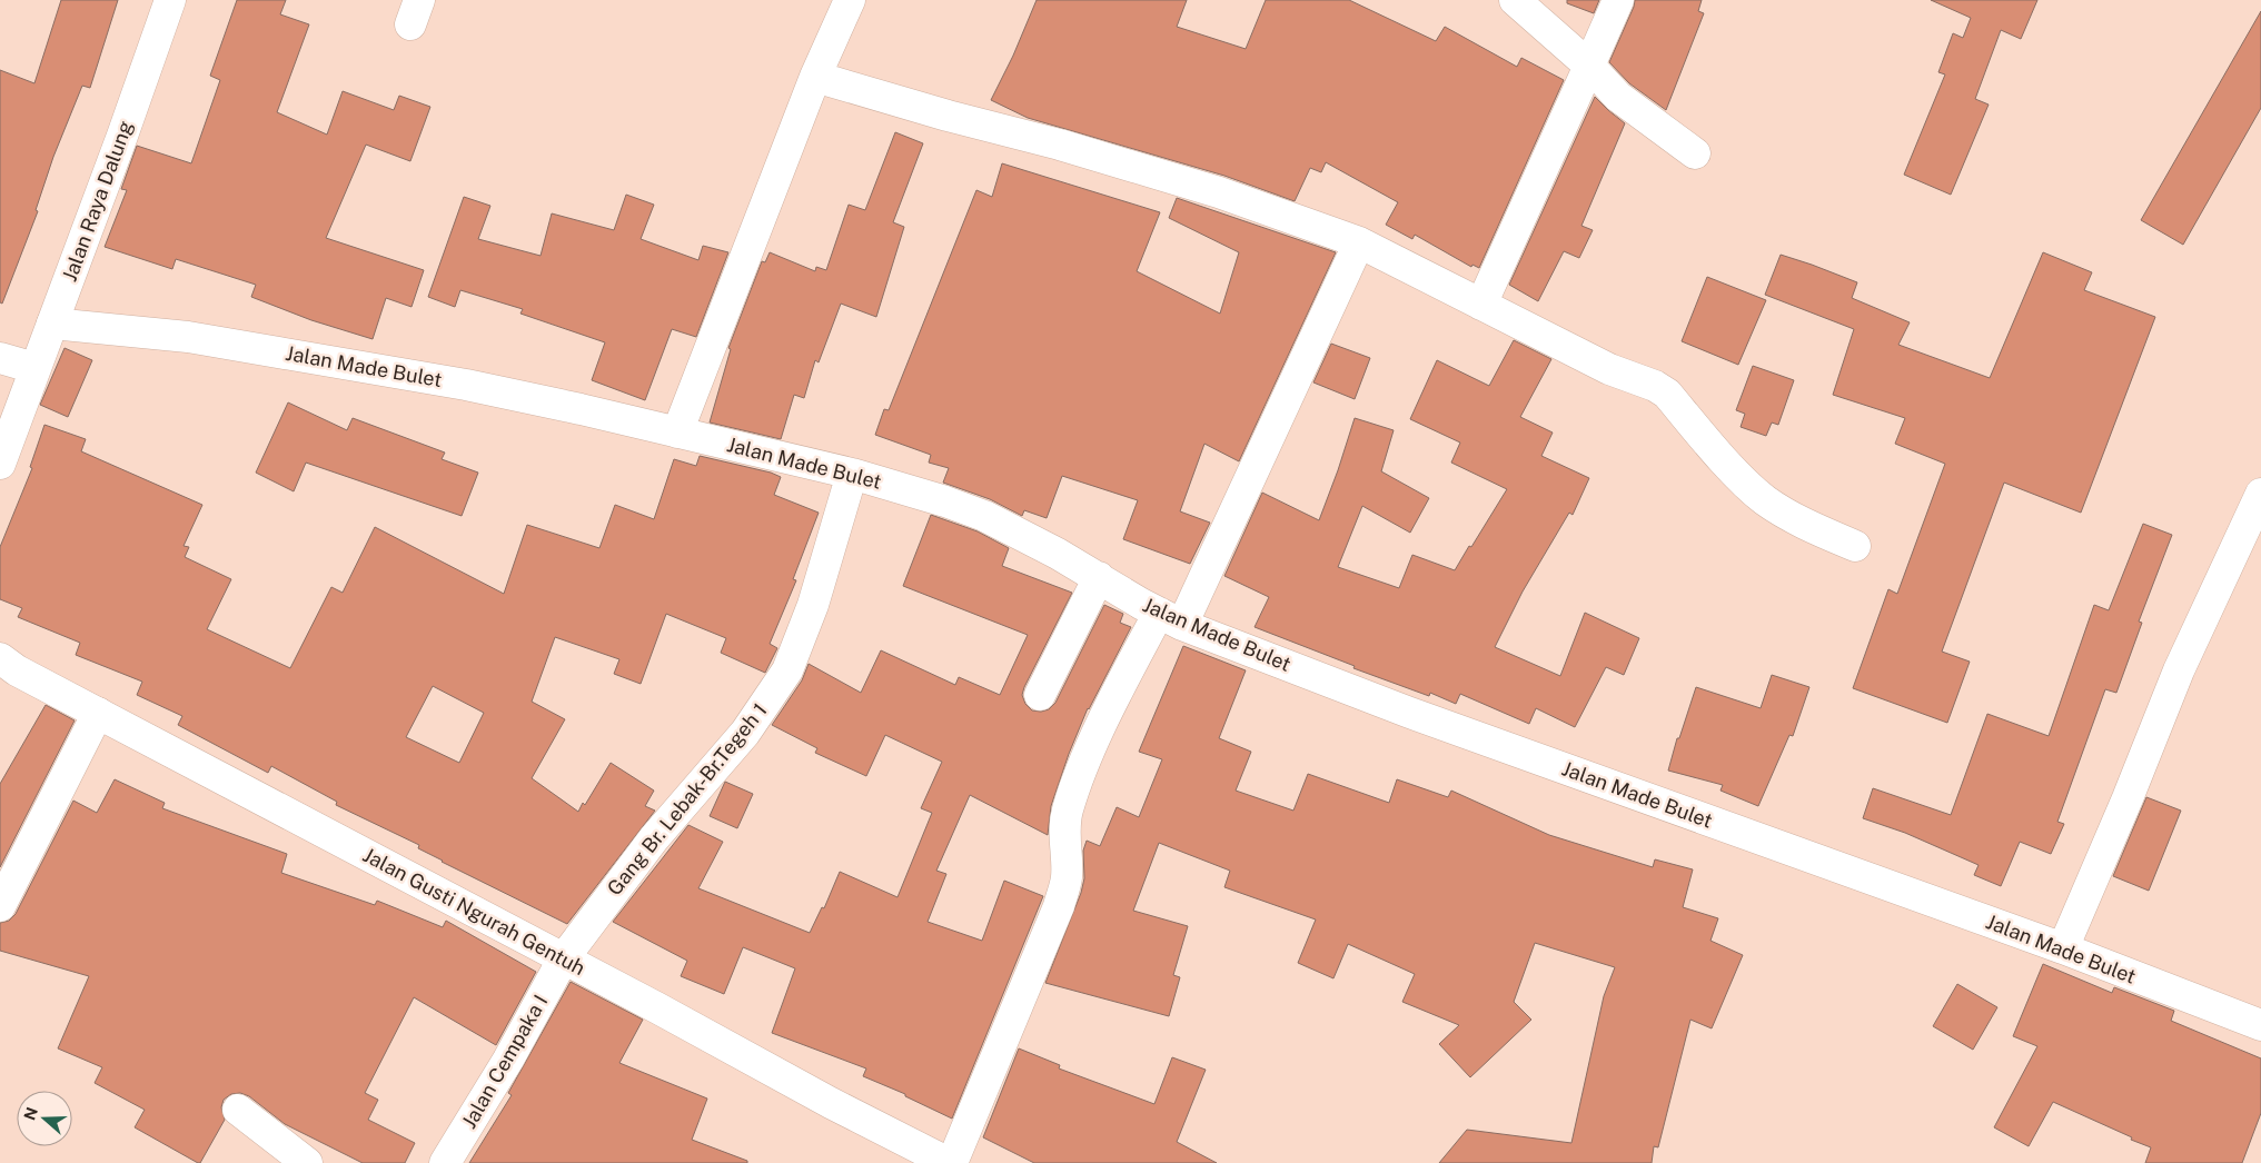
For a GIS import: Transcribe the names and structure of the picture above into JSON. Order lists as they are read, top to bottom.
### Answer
{
  "streets": {
    "street": [
      "Jalan Raya Dalung",
      "Jalan Made Bulet",
      "Gang Br. Lebak-Br.Tegeh 1",
      "Jalan Gusti Ngurah Gentuh",
      "Jalan Cempaka I"
    ]
  },
  "crossings": [
    ["Jalan Raya Dalung", "Jalan Made Bulet"],
    ["Jalan Made Bulet", "Gang Br. Lebak-Br.Tegeh 1"],
    ["Gang Br. Lebak-Br.Tegeh 1", "Jalan Gusti Ngurah Gentuh"],
    ["Gang Br. Lebak-Br.Tegeh 1", "Jalan Cempaka I"],
    ["Jalan Gusti Ngurah Gentuh", "Jalan Cempaka I"]
  ],
  "north": "left"
}
